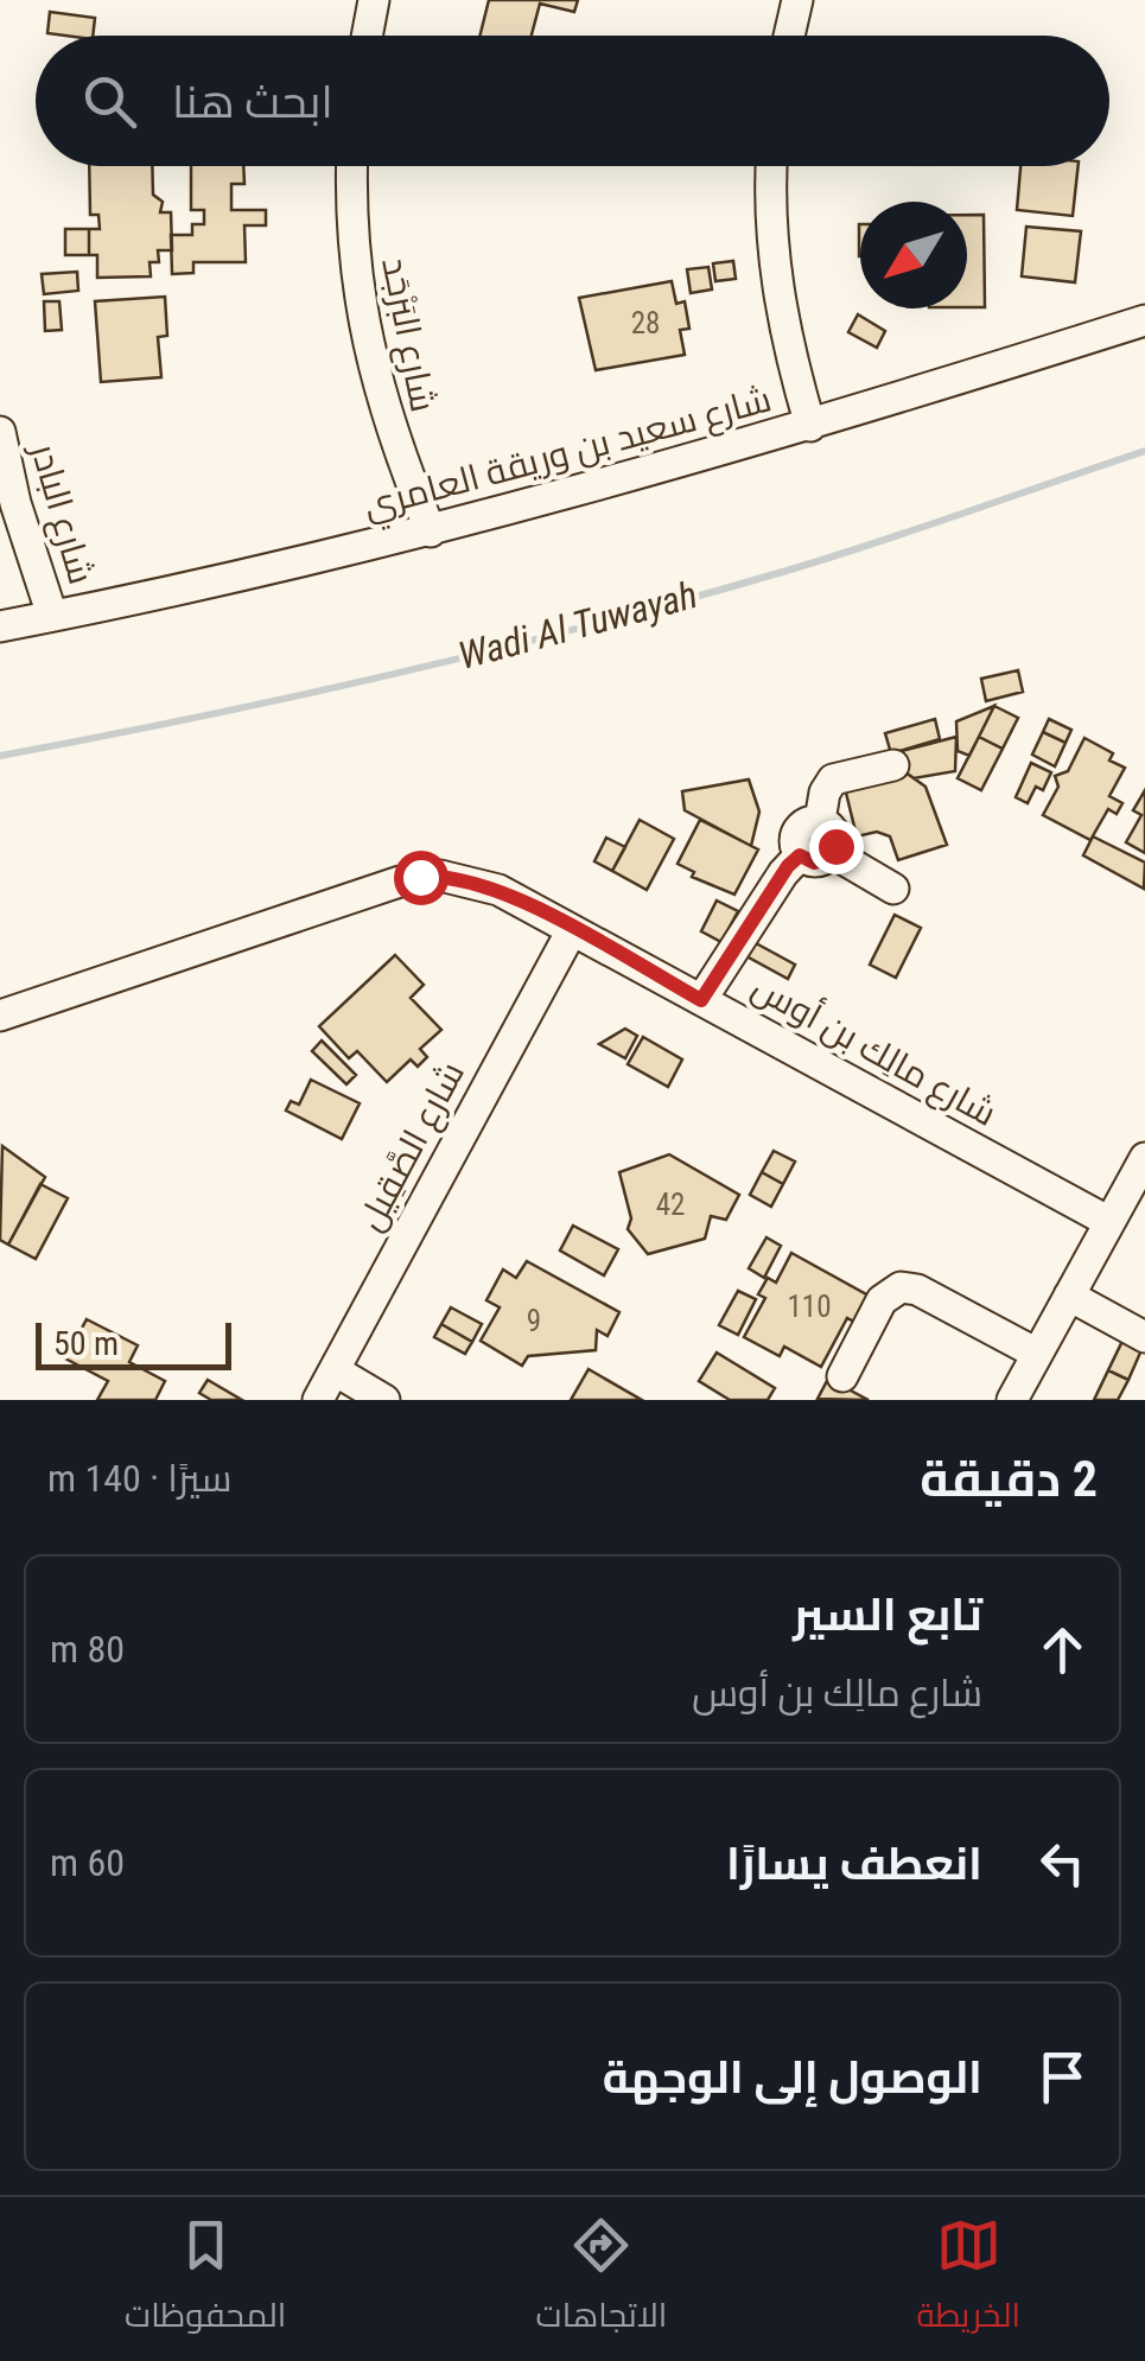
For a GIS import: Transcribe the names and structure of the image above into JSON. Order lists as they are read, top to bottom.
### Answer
{
  "streets": {
    "street": [
      "شارع البَرْجَد",
      "شارع سعيد بن وريقة العامري",
      "شارع البادر",
      "شارع مالِك بن أوس",
      "شارع الصَّقِيل"
    ]
  },
  "crossings": [
    ["شارع البَرْجَد", "شارع سعيد بن وريقة العامري"],
    ["شارع سعيد بن وريقة العامري", "شارع البادر"],
    ["شارع مالِك بن أوس", "شارع الصَّقِيل"]
  ],
  "water": ["Wadi Al Tuwayah"],
  "house_numbers": [
    "28",
    "42",
    "110",
    "9"
  ],
  "scale_bar": "50 m",
  "north": "bottom left",
  "page": {
    "search": "ابحث هنا",
    "scale": "50 m",
    "heading": ["2 دقيقة", "سيرًا · 140 m"],
    "list": [
      ["تابع السير", "شارع مالِك بن أوس", "80 m"],
      ["انعطف يسارًا", "60 m"],
      "الوصول إلى الوجهة"
    ],
    "nav": ["الخريطة", "الاتجاهات", "المحفوظات"]
  }
}
